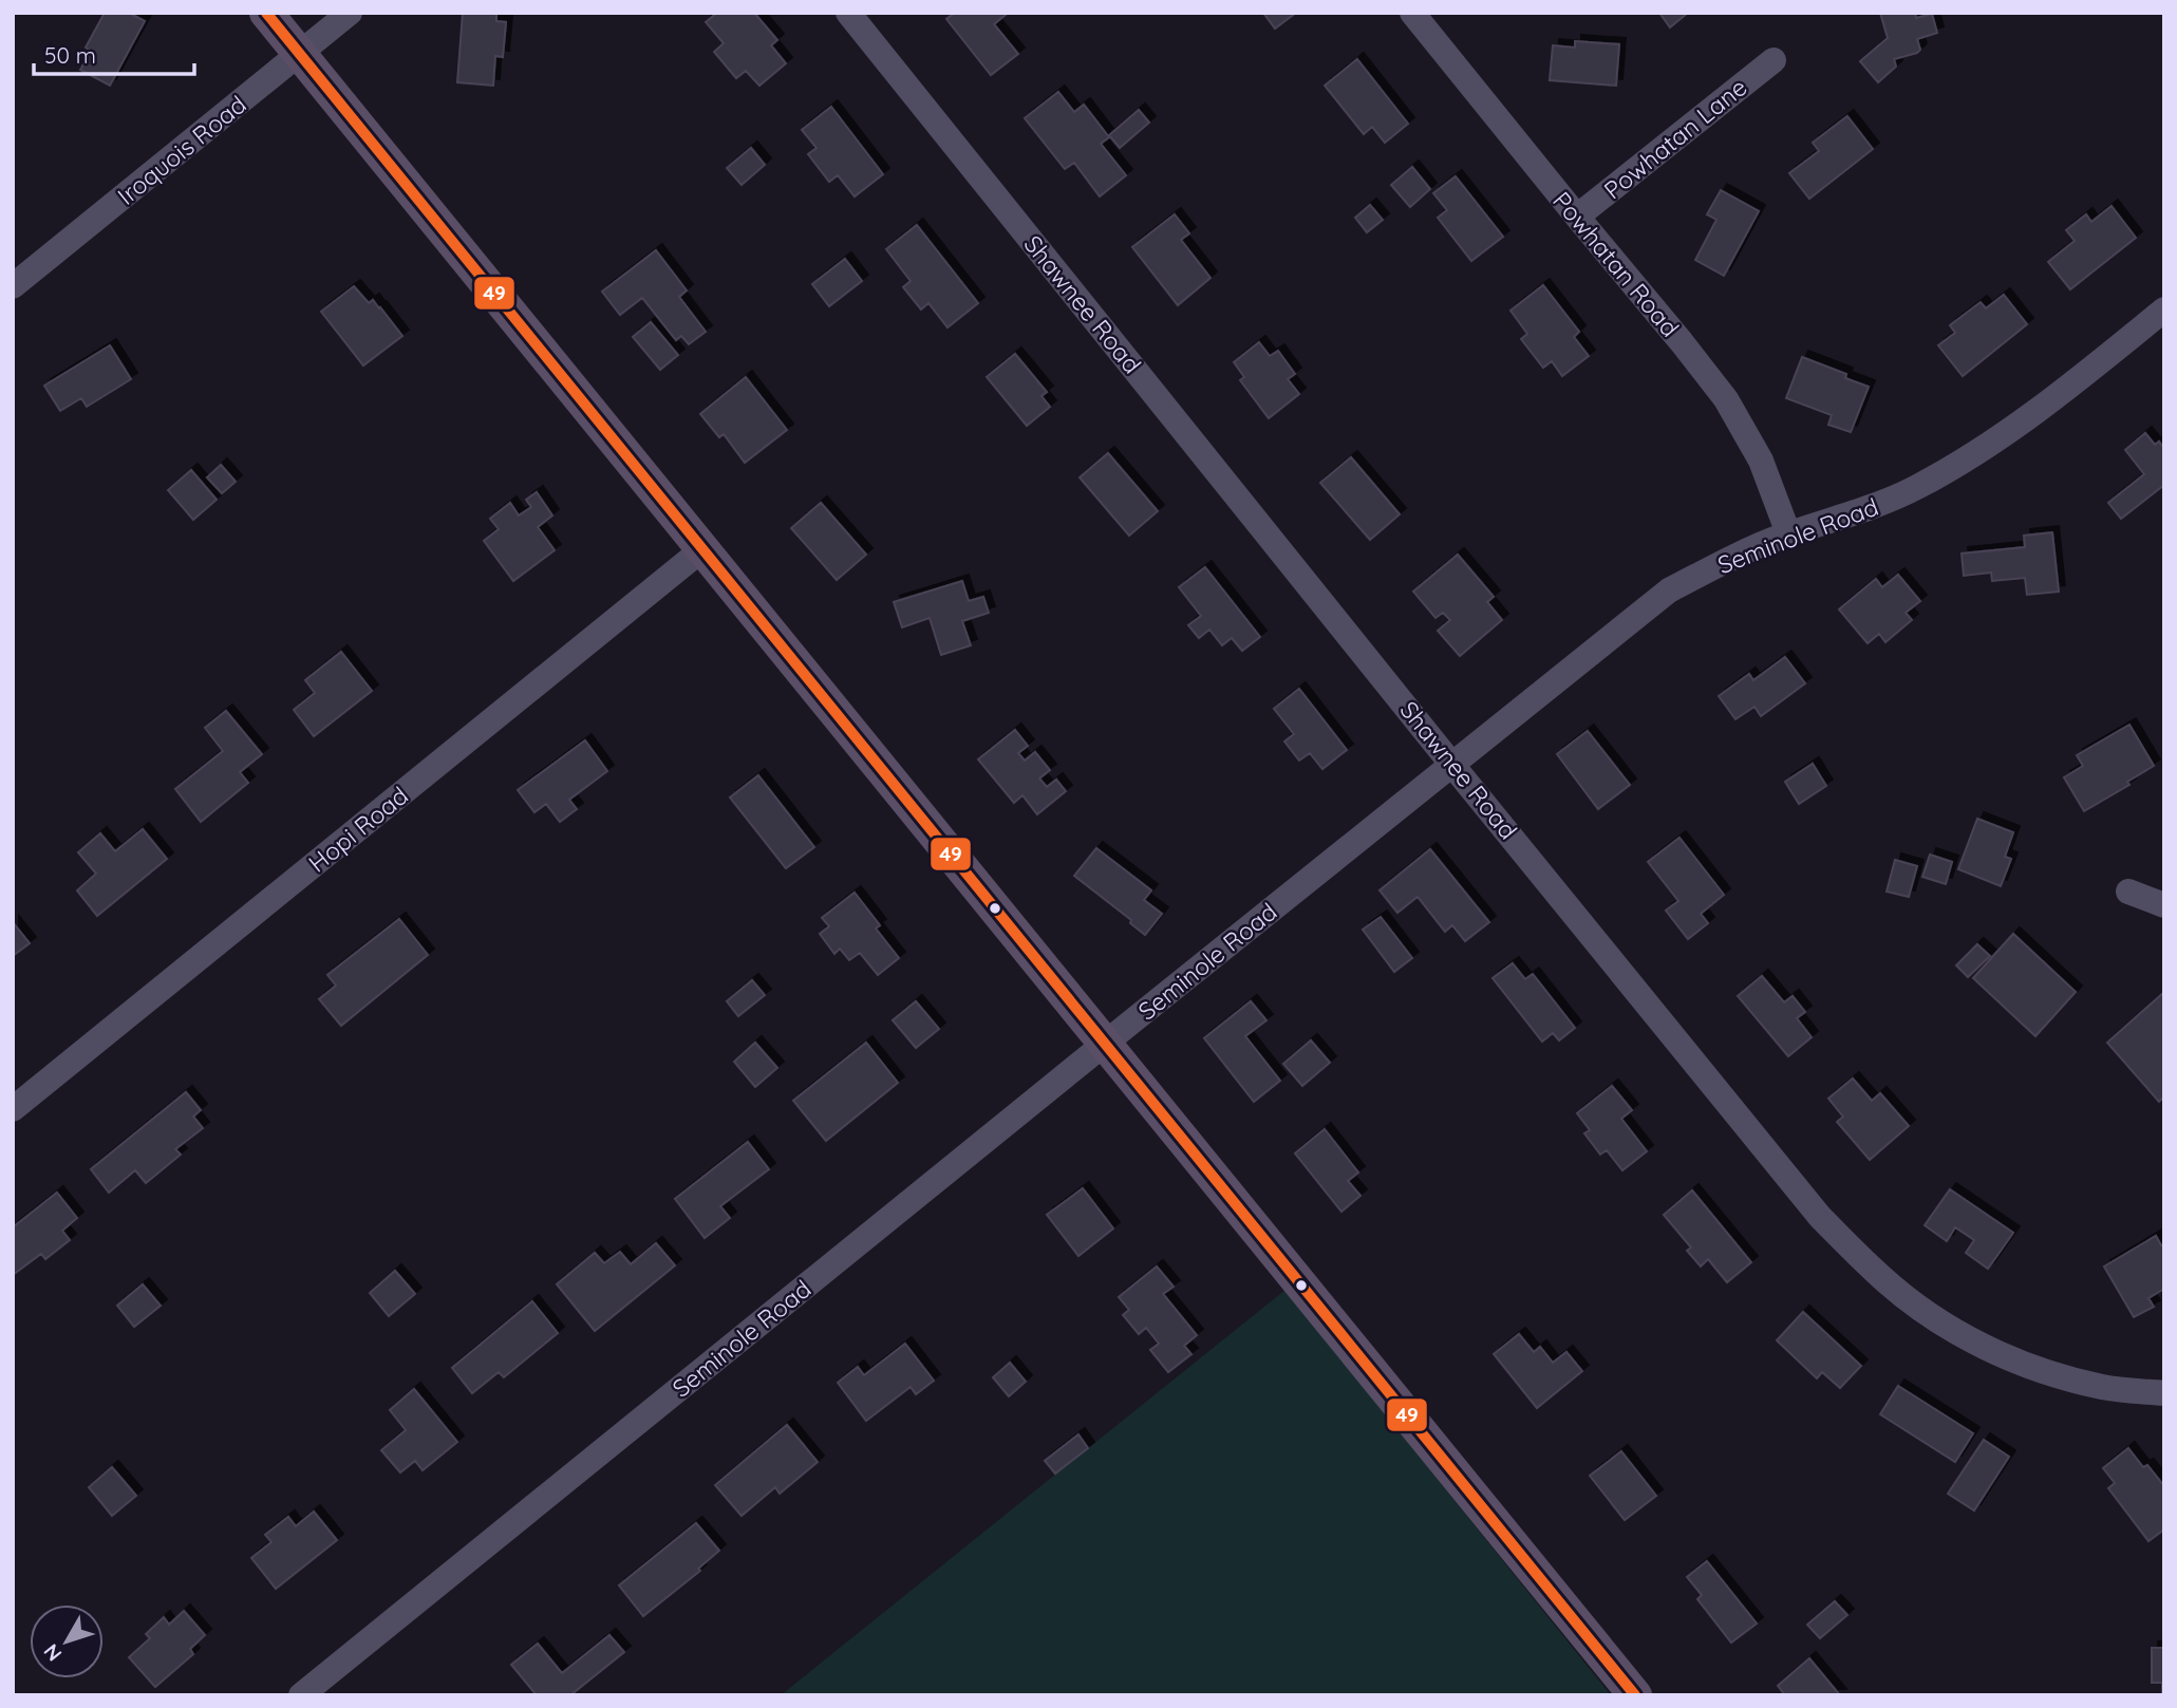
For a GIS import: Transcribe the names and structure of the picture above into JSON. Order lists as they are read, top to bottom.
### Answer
{
  "streets": {
    "street": [
      "Powhatan Lane",
      "Iroquois Road",
      "Powhatan Road",
      "Shawnee Road",
      "Seminole Road",
      "Hopi Road"
    ]
  },
  "crossings": [
    ["Powhatan Lane", "Powhatan Road"],
    ["Powhatan Road", "Seminole Road"],
    ["Shawnee Road", "Seminole Road"]
  ],
  "lines": ["transit line 49"],
  "scale_bar": "50 m",
  "north": "bottom left"
}
